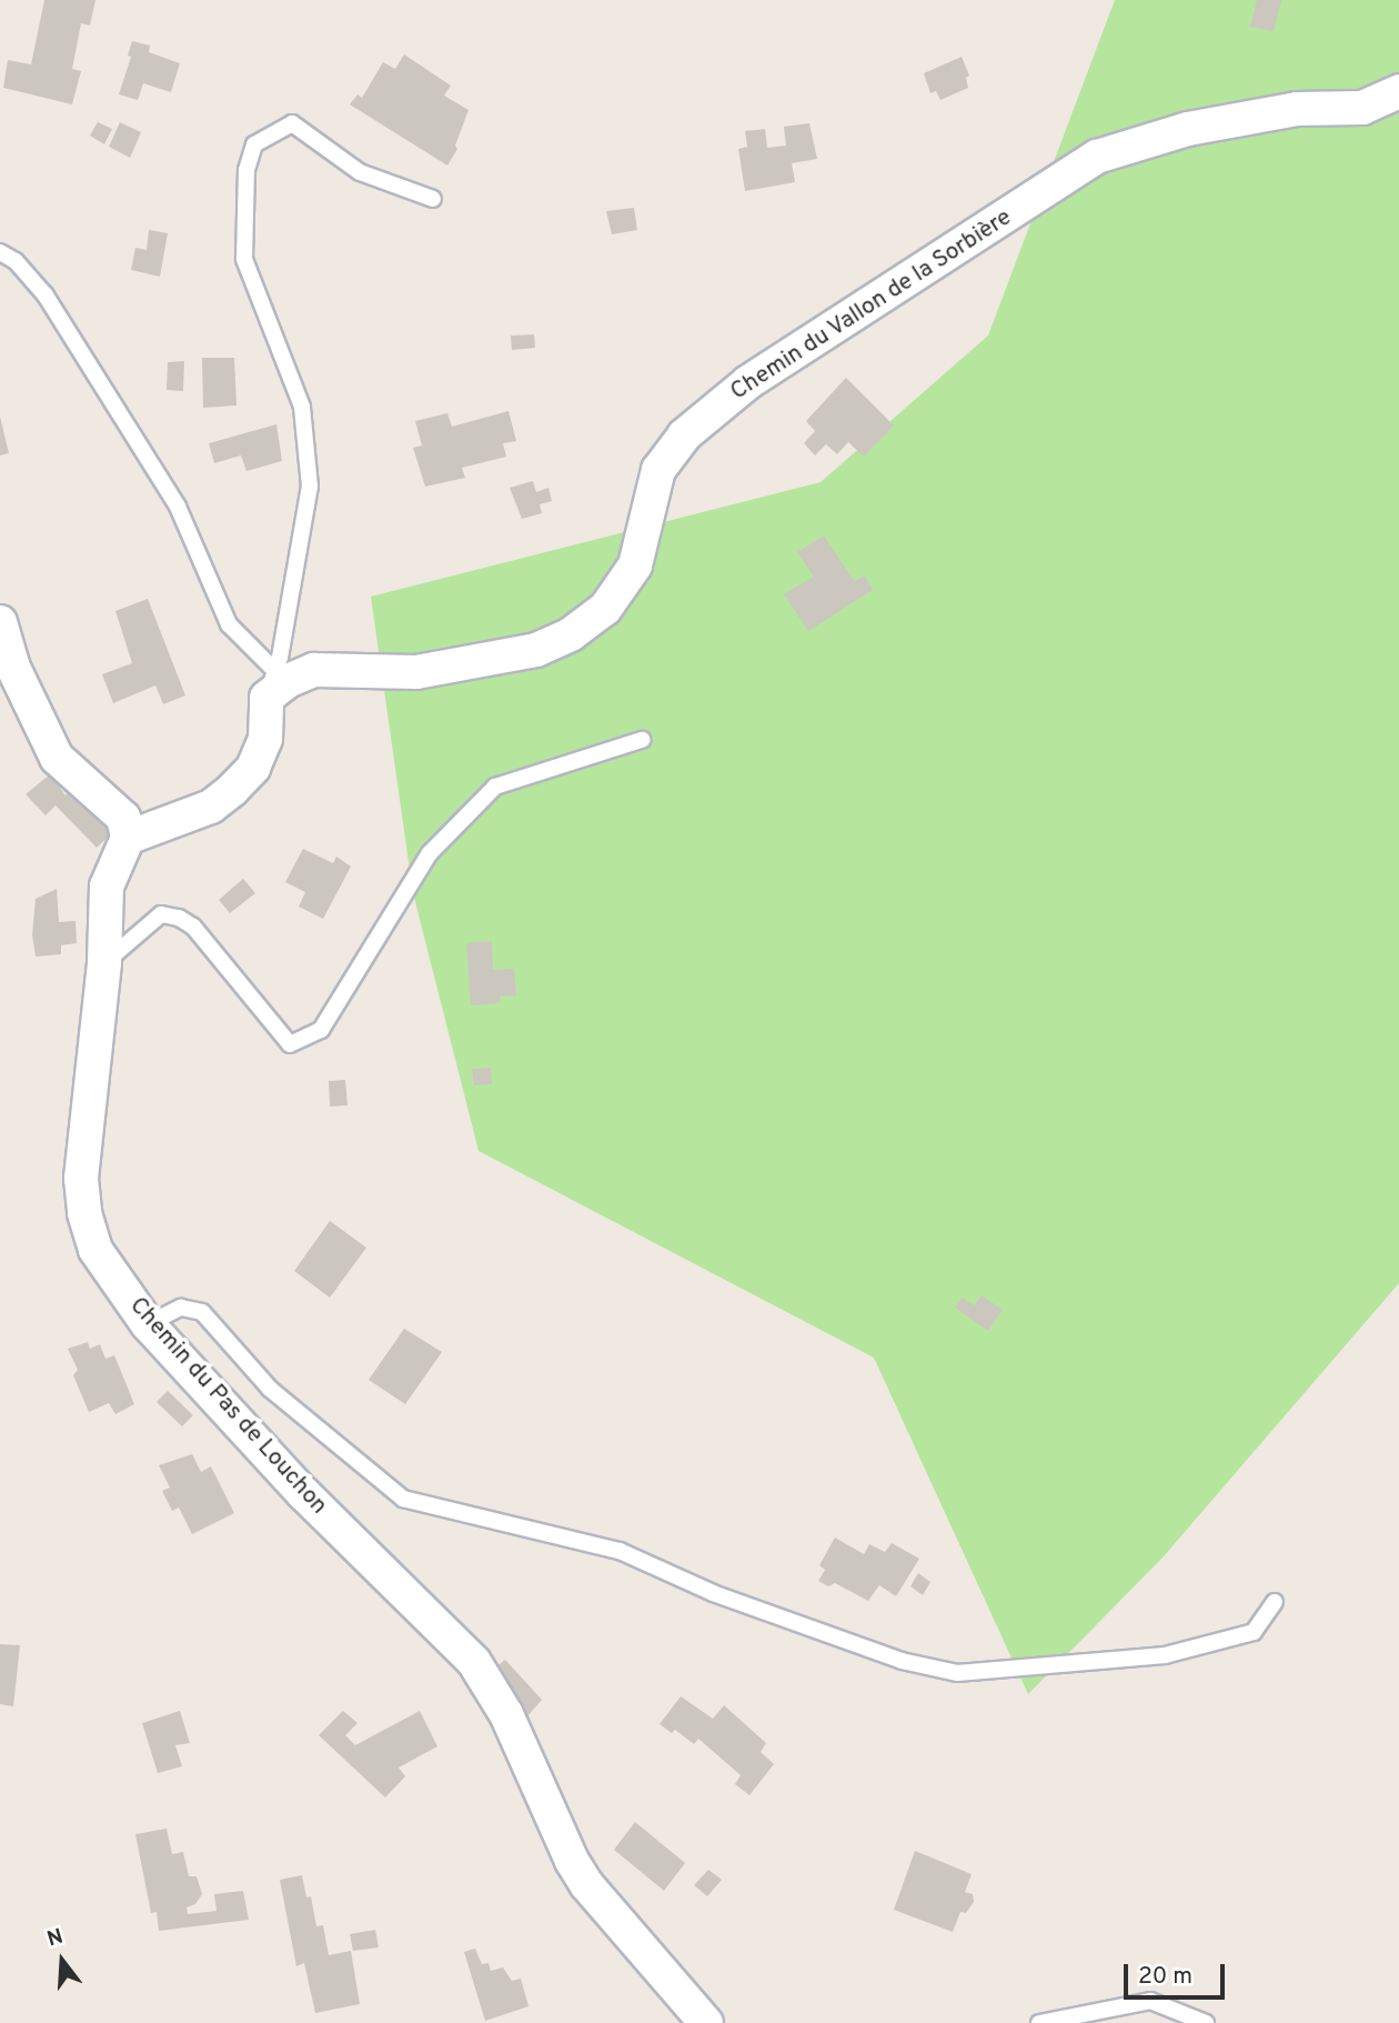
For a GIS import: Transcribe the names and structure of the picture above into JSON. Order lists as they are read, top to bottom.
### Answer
{
  "streets": {
    "street": ["Chemin du Vallon de la Sorbière", "Chemin du Pas de Louchon"]
  },
  "scale_bar": "20 m",
  "north": "top"
}
